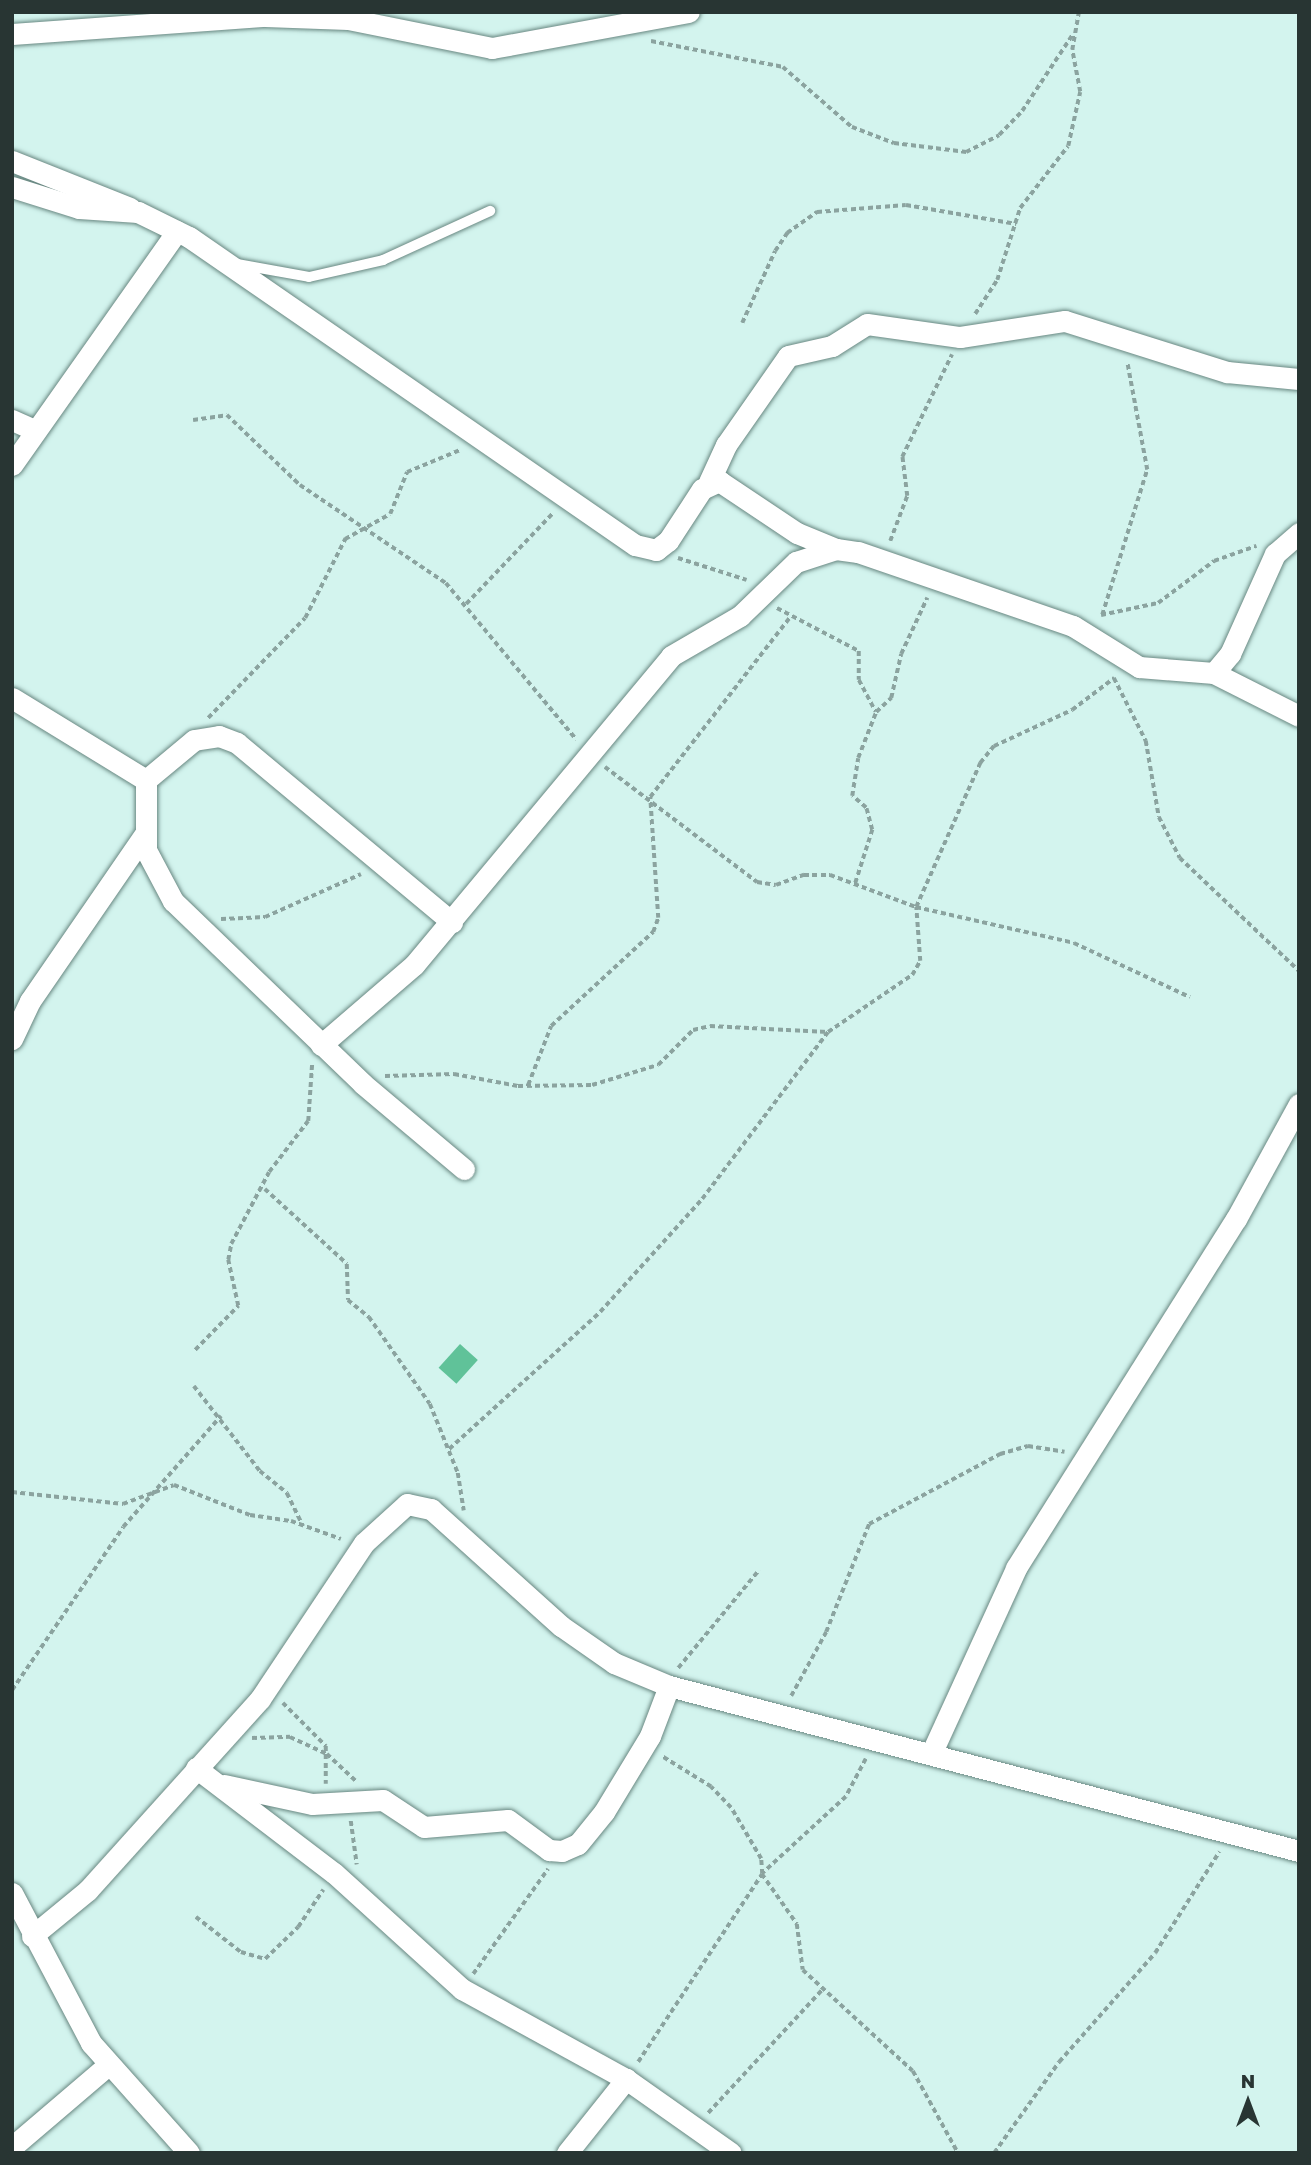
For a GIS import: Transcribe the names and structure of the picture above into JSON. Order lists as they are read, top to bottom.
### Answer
{
  "north": "top"
}
